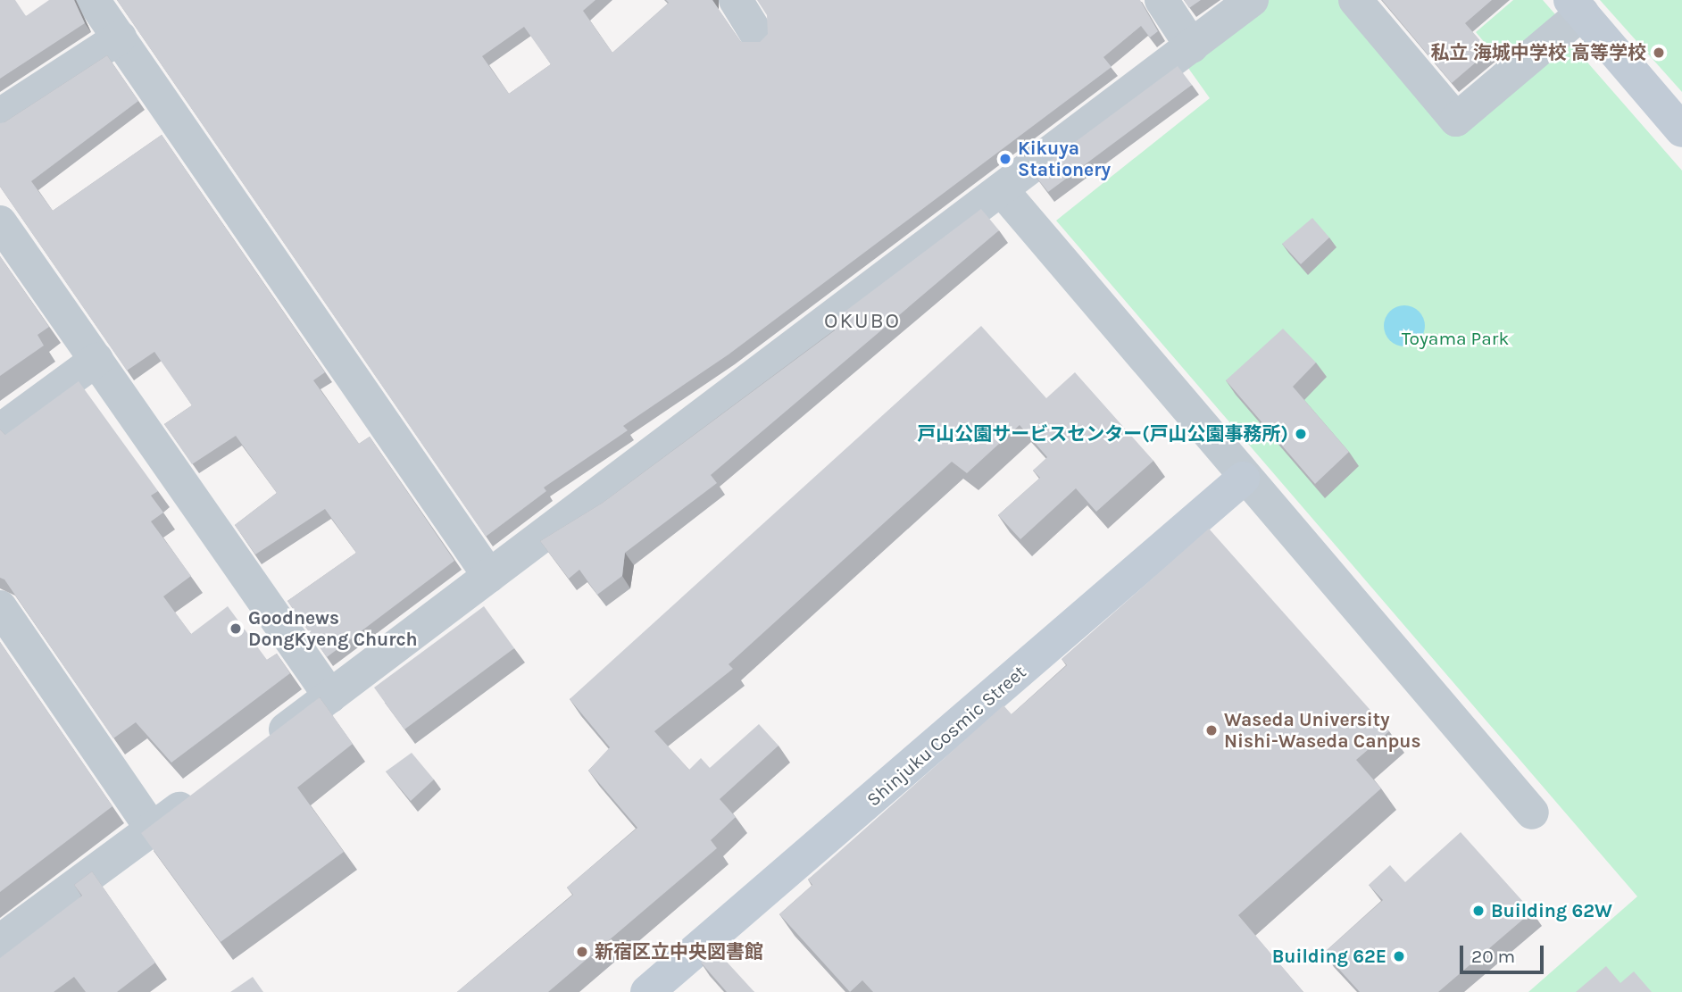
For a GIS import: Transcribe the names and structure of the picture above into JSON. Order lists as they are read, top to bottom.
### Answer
{
  "streets": {
    "street": ["Shinjuku Cosmic Street"]
  },
  "districts": ["OKUBO"],
  "parks": ["Toyama Park"],
  "places": [
    "私立 海城中学校 高等学校",
    "Kikuya Stationery",
    "戸山公園サービスセンター(戸山公園事務所)",
    "Goodnews DongKyeng Church",
    "Waseda University Nishi-Waseda Canpus",
    "Building 62W",
    "新宿区立中央図書館",
    "Building 62E"
  ],
  "scale_bar": "20 m"
}
